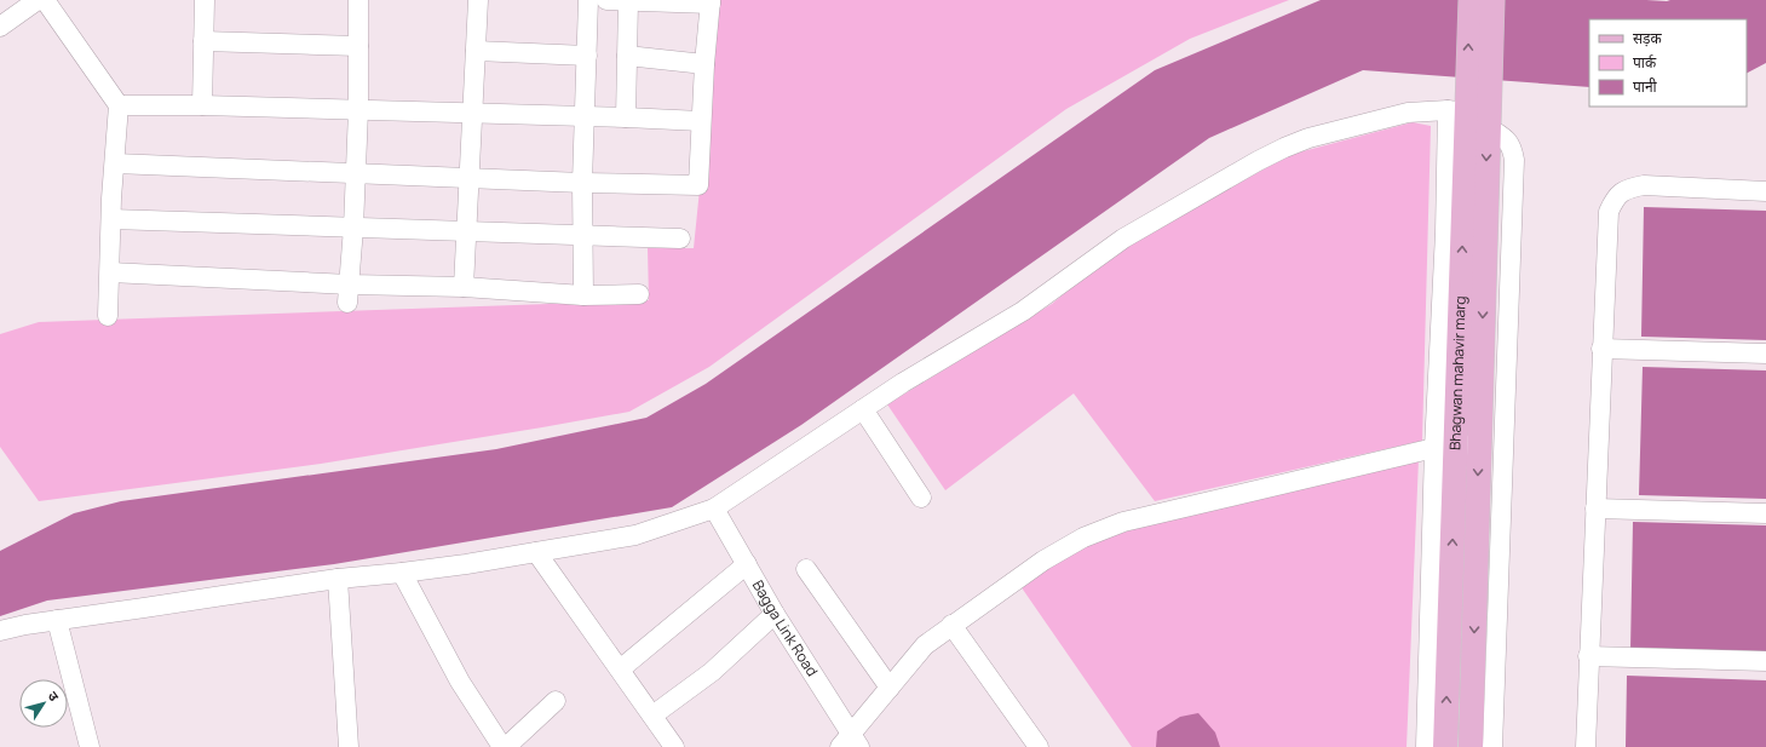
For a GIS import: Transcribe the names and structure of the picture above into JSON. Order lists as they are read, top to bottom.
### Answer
{
  "streets": {
    "main road": ["Bhagwan mahavir marg"],
    "street": ["Bagga Link Road"]
  },
  "legend": ["सड़क", "पार्क", "पानी"],
  "north": "top right"
}
